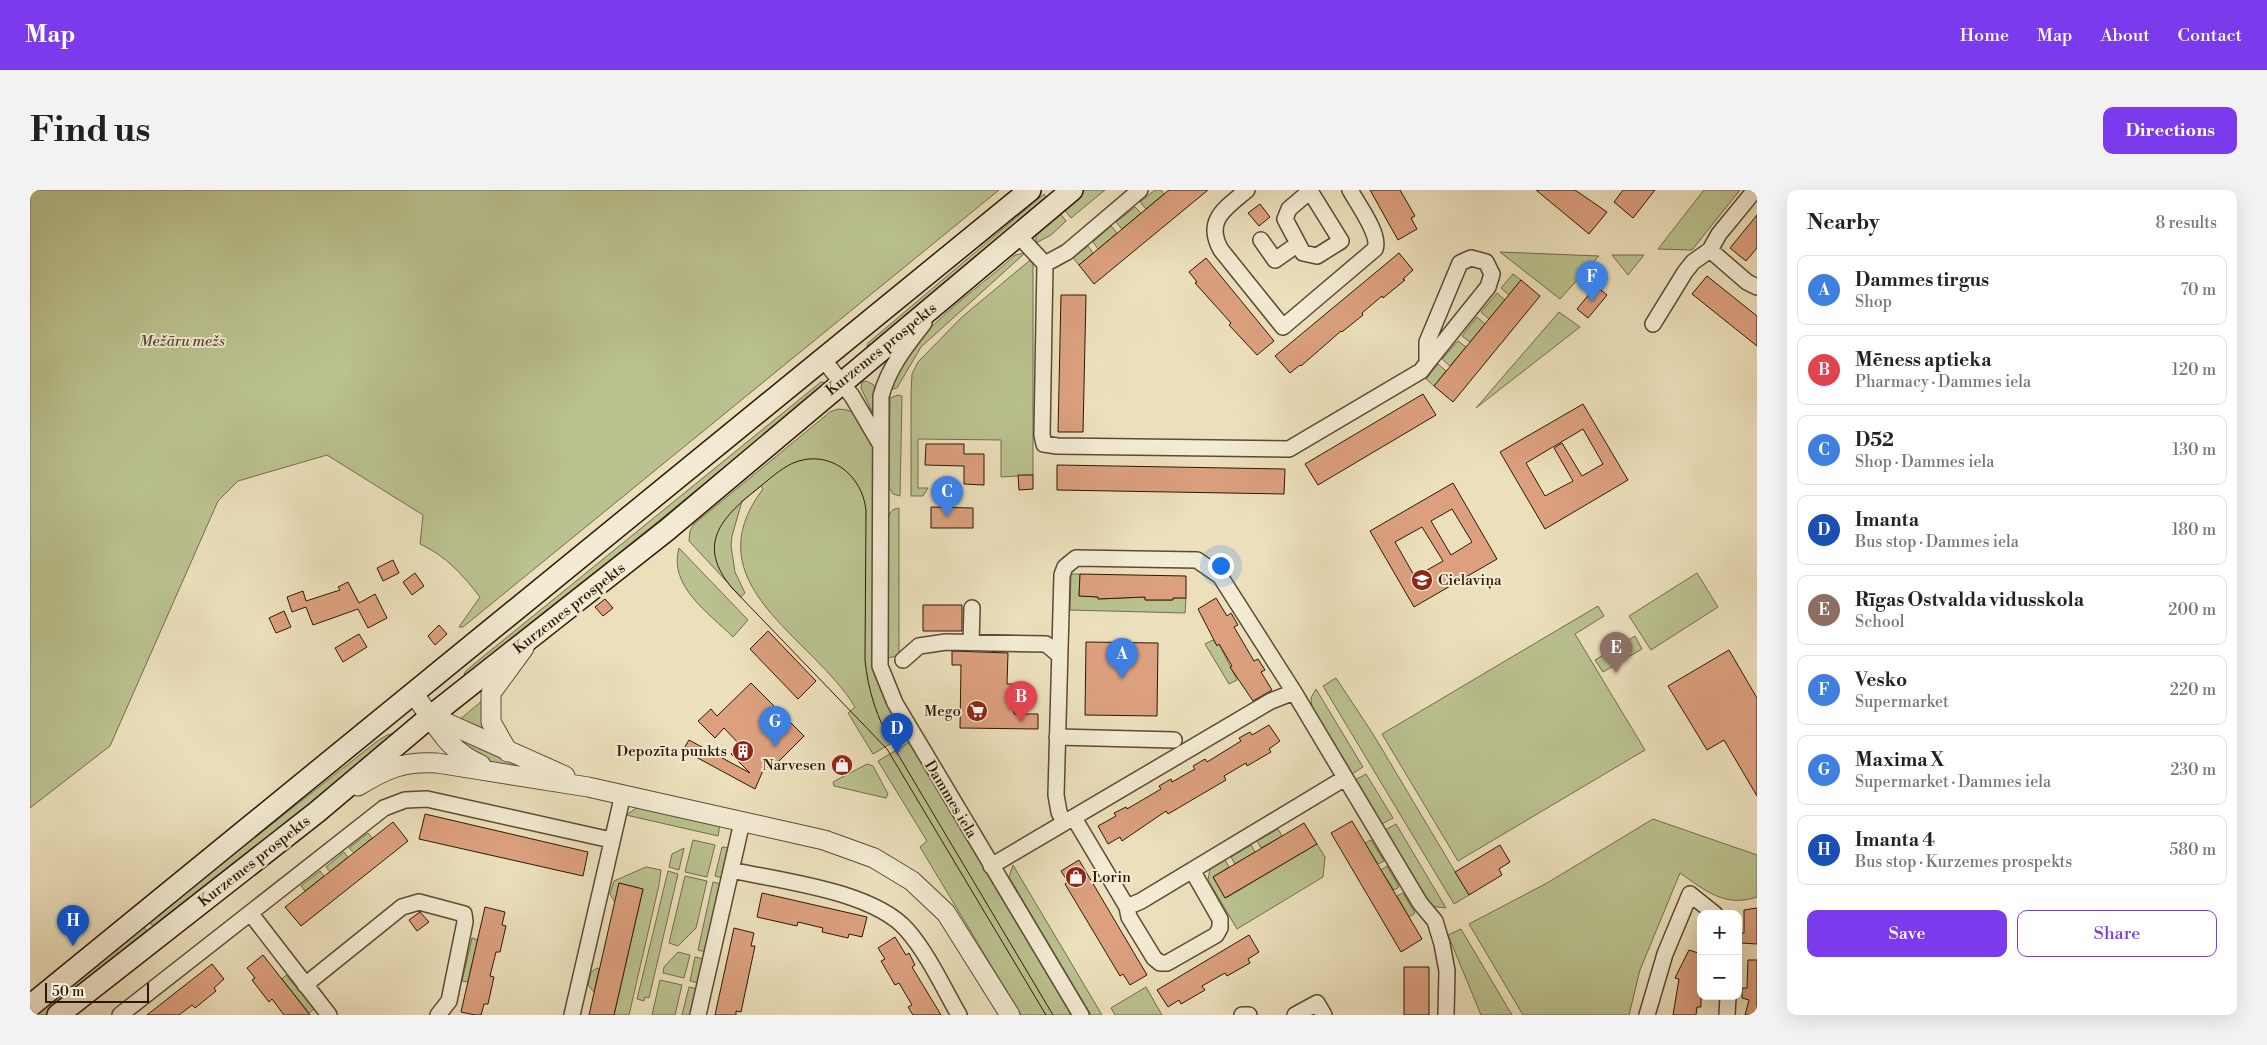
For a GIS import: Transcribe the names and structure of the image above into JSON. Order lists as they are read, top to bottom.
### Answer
{
  "streets": {
    "main road": ["Kurzemes prospekts"],
    "street": ["Dammes iela"]
  },
  "crossings": [
    ["Kurzemes prospekts", "Dammes iela"]
  ],
  "parks": ["Mežāru mežs"],
  "places": {
    "school or university": ["Cielaviņa"],
    "supermarket": ["Mego"],
    "building": ["Depozīta punkts"],
    "shop": ["Narvesen", "Lorin"]
  },
  "scale_bar": "50 m",
  "page": {
    "header": "Map",
    "nav": [
      "Home",
      "Map",
      "About",
      "Contact"
    ],
    "buttons": [
      "Directions",
      ["Save", "Share"]
    ],
    "title": "Find us",
    "heading": ["Nearby", "8 results"],
    "list": [
      {
        "mark": "A",
        "name": "Dammes tirgus",
        "note": "Shop",
        "value": "70 m"
      },
      {
        "mark": "B",
        "name": "Mēness aptieka",
        "note": "Pharmacy · Dammes iela",
        "value": "120 m"
      },
      {
        "mark": "C",
        "name": "D52",
        "note": "Shop · Dammes iela",
        "value": "130 m"
      },
      {
        "mark": "D",
        "name": "Imanta",
        "note": "Bus stop · Dammes iela",
        "value": "180 m"
      },
      {
        "mark": "E",
        "name": "Rīgas Ostvalda vidusskola",
        "note": "School",
        "value": "200 m"
      },
      {
        "mark": "F",
        "name": "Vesko",
        "note": "Supermarket",
        "value": "220 m"
      },
      {
        "mark": "G",
        "name": "Maxima X",
        "note": "Supermarket · Dammes iela",
        "value": "230 m"
      },
      {
        "mark": "H",
        "name": "Imanta 4",
        "note": "Bus stop · Kurzemes prospekts",
        "value": "580 m"
      }
    ],
    "pins": [
      "F",
      "C",
      "E",
      "A",
      "B",
      "G",
      "D",
      "H"
    ],
    "map_buttons": ["+", "−"],
    "scale": "50 m"
  }
}
